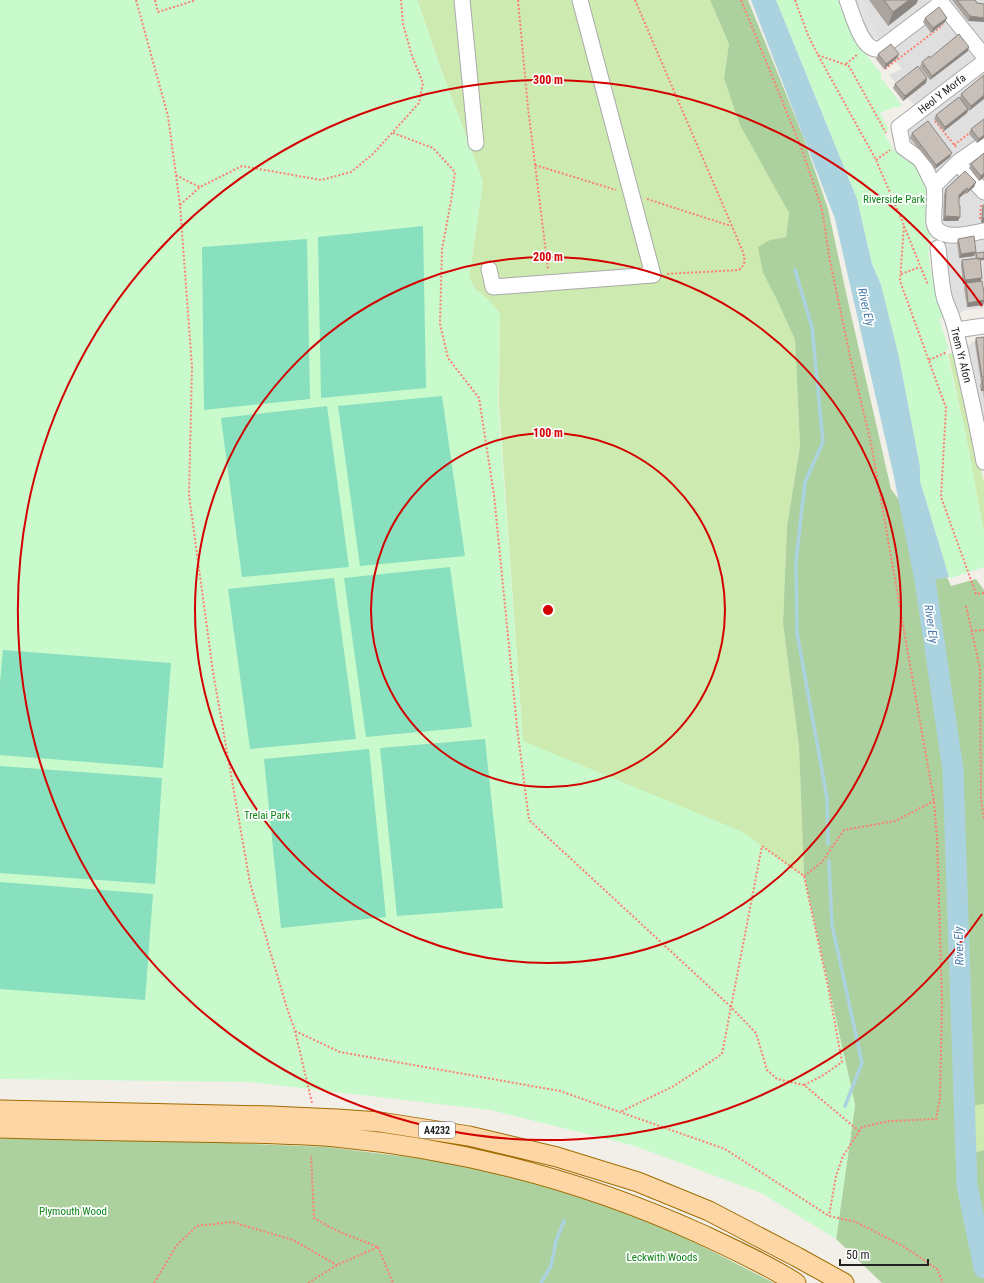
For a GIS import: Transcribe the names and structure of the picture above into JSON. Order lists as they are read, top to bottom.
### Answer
{
  "streets": {
    "main road": ["A4232"],
    "street": ["Heol Y Morfa", "Trem Yr Afon"]
  },
  "water": ["River Ely"],
  "parks": [
    "Riverside Park",
    "Trelai Park",
    "Plymouth Wood",
    "Leckwith Woods"
  ],
  "scale_bar": "50 m",
  "rings": ["300 m", "200 m", "100 m"]
}
